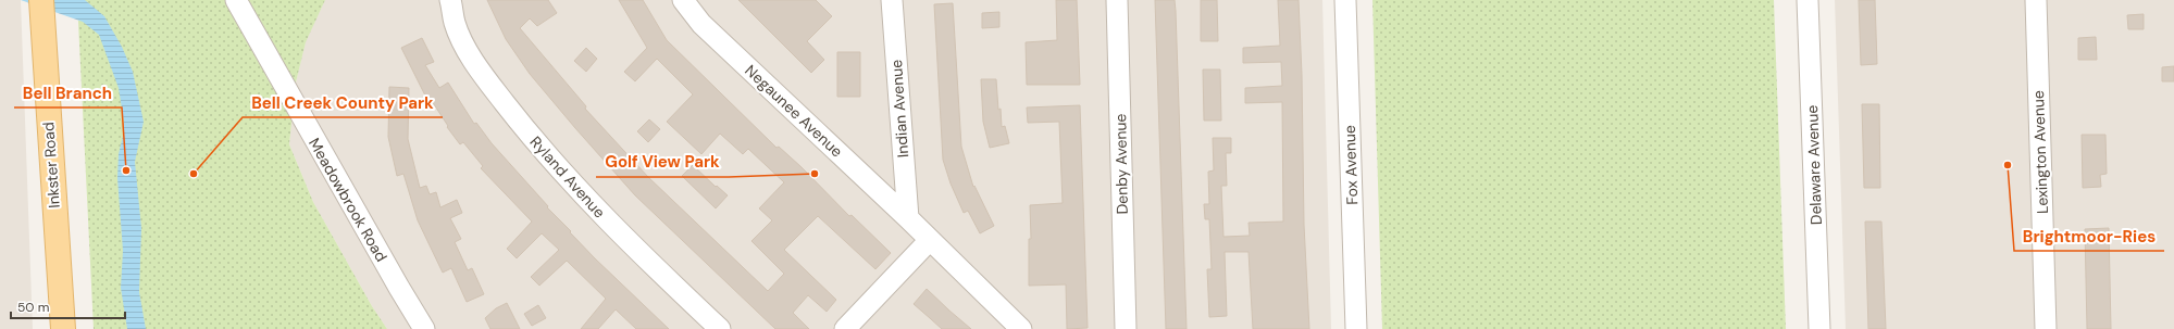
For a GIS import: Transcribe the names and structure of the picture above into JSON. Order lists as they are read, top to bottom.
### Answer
{
  "streets": {
    "main road": ["Inkster Road"],
    "street": [
      "Indian Avenue",
      "Negaunee Avenue",
      "Lexington Avenue",
      "Denby Avenue",
      "Fox Avenue",
      "Delaware Avenue",
      "Ryland Avenue",
      "Meadowbrook Road"
    ]
  },
  "crossings": [
    ["Indian Avenue", "Negaunee Avenue"]
  ],
  "places": [
    "Brightmoor-Ries",
    "Bell Branch",
    "Bell Creek County Park",
    "Golf View Park"
  ],
  "scale_bar": "50 m"
}
